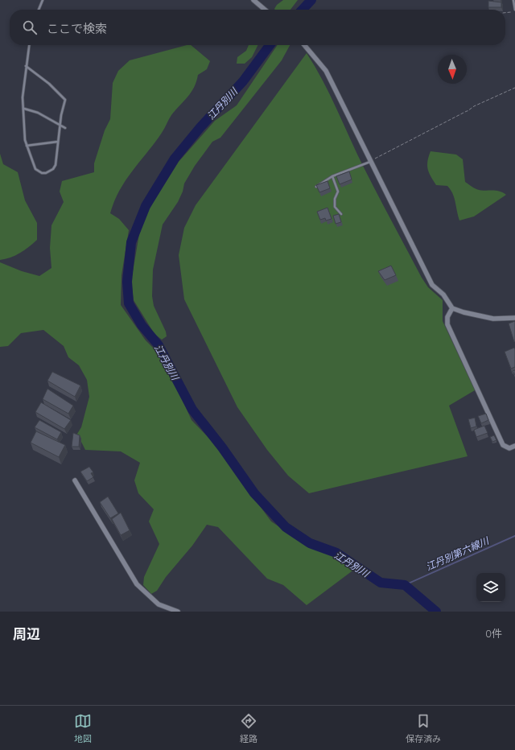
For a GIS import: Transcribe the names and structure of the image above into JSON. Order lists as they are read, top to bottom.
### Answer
{
  "water": ["江丹別川", "江丹別第六線川"],
  "north": "bottom",
  "page": {
    "search": "ここで検索",
    "heading": ["周辺", "0件"],
    "nav": ["地図", "経路", "保存済み"]
  }
}
